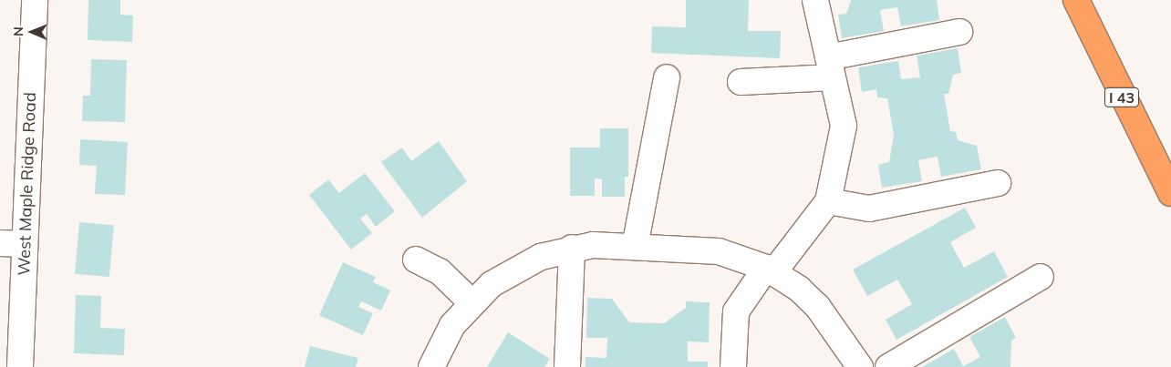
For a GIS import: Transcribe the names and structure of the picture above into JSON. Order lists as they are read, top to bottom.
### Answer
{
  "streets": {
    "highway": ["I 43"],
    "street": ["West Maple Ridge Road"]
  },
  "north": "left"
}
